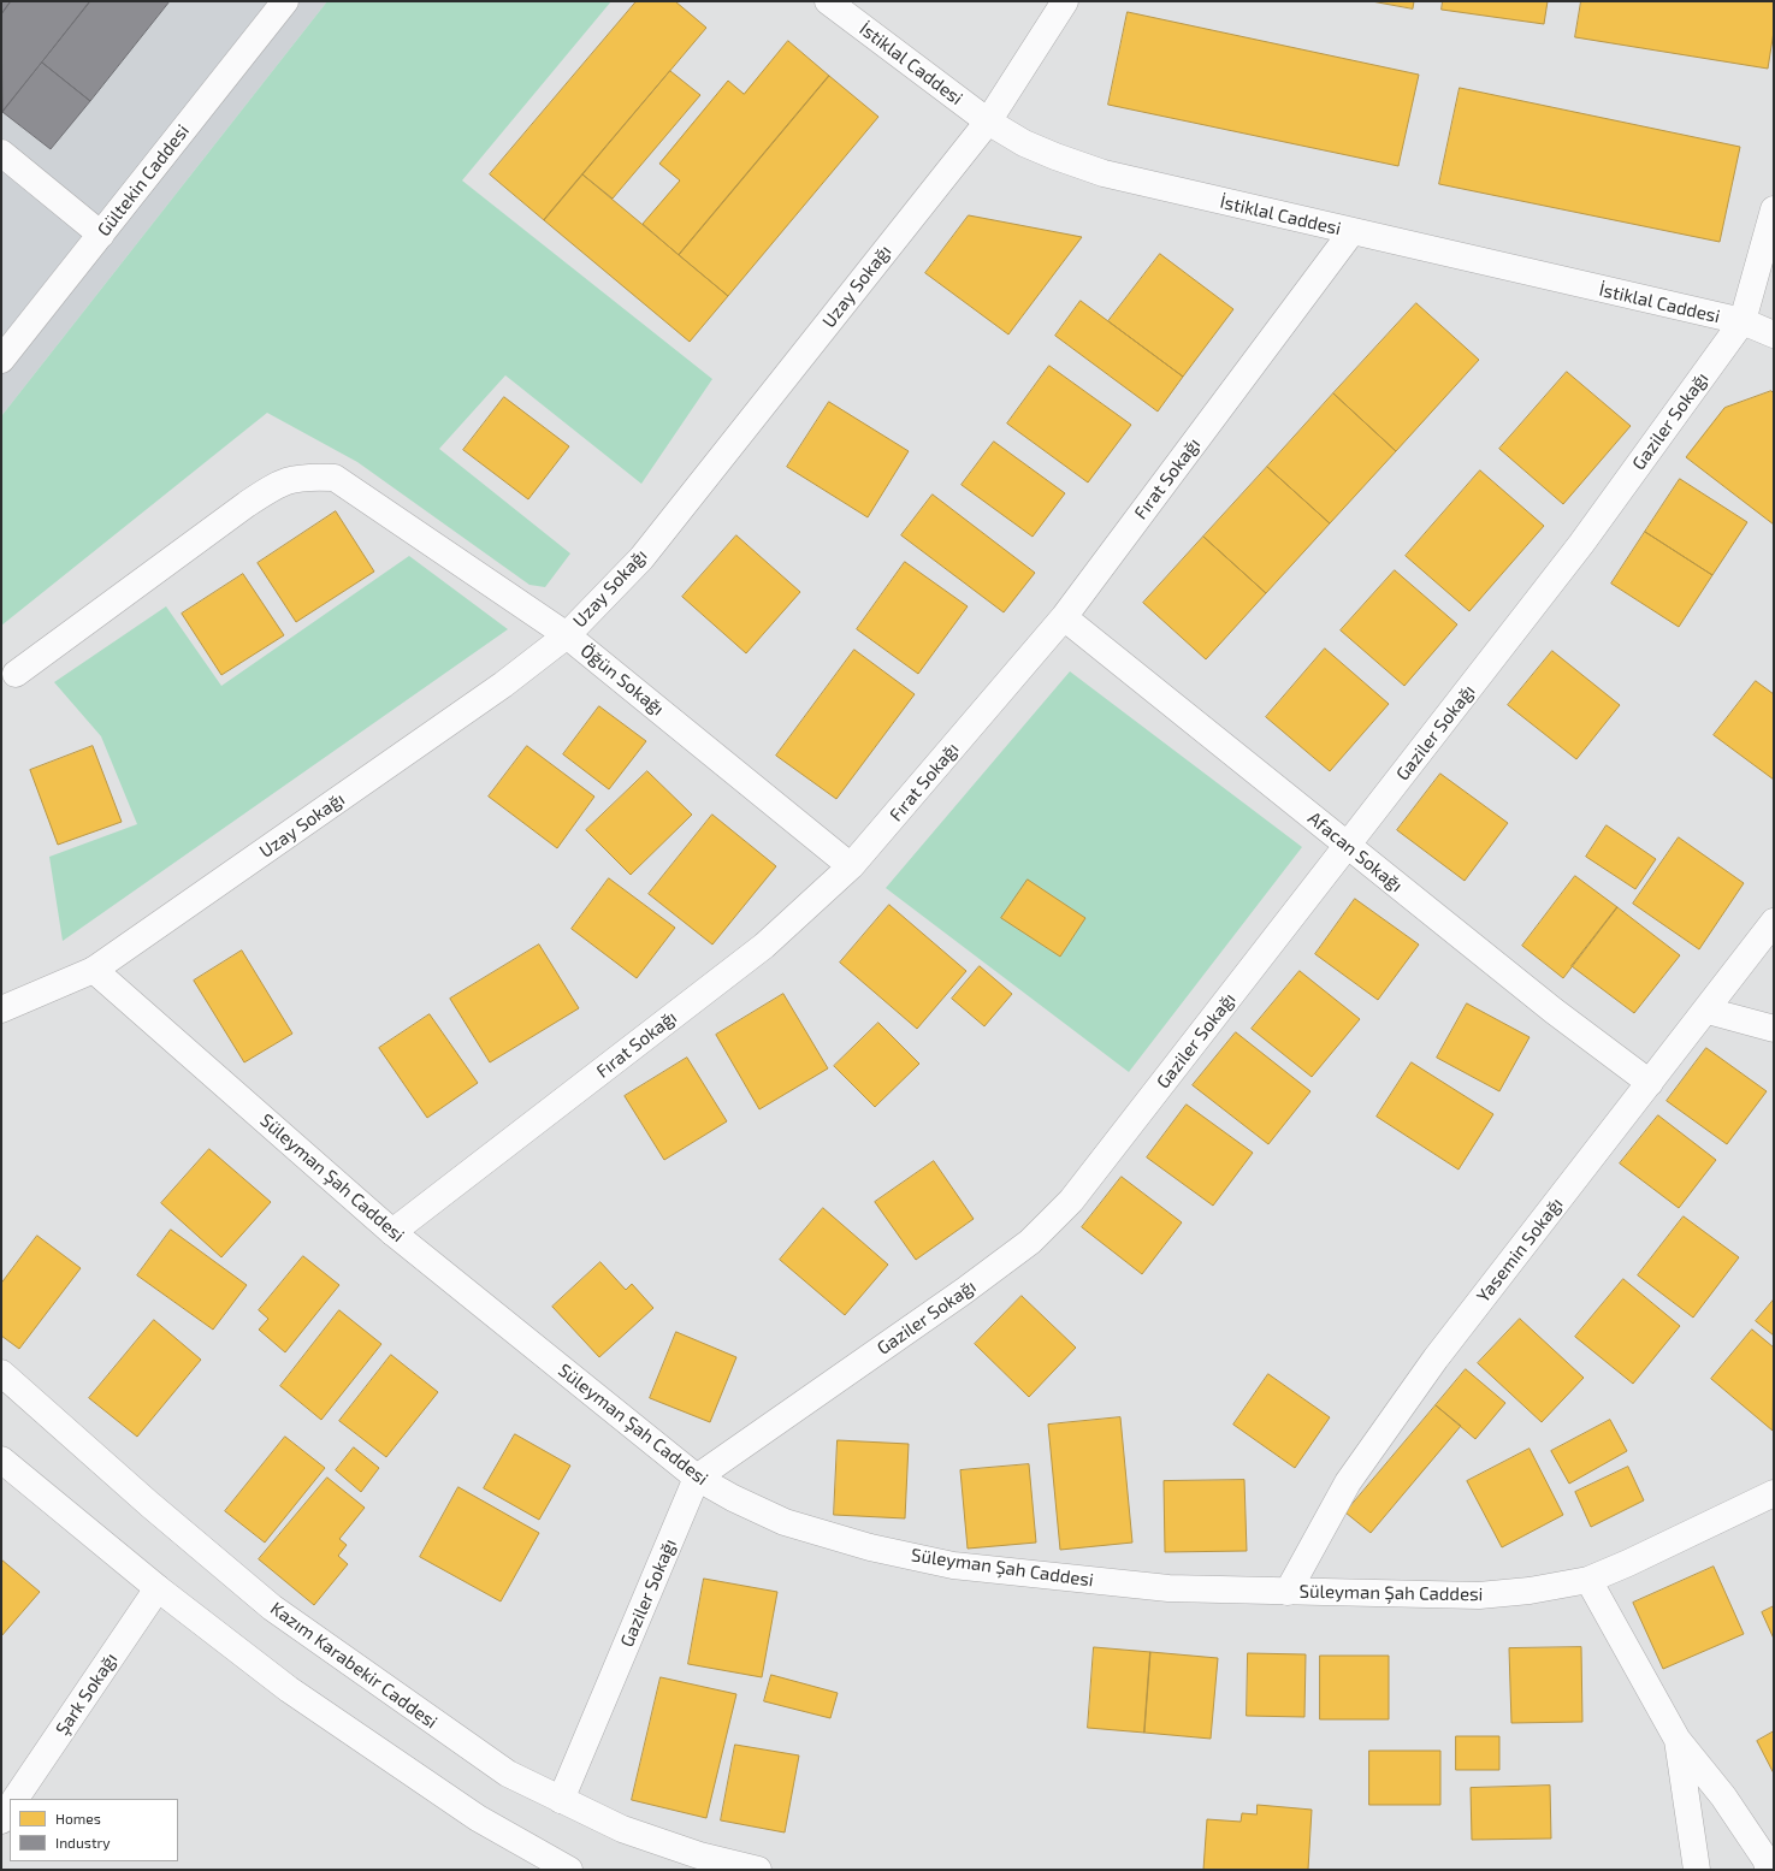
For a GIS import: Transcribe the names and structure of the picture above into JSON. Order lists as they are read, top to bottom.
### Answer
{
  "streets": {
    "street": [
      "İstiklal Caddesi",
      "Gültekin Caddesi",
      "Uzay Sokağı",
      "Gaziler Sokağı",
      "Fırat Sokağı",
      "Öğün Sokağı",
      "Afacan Sokağı",
      "Süleyman Şah Caddesi",
      "Yasemin Sokağı",
      "Kazım Karabekir Caddesi",
      "Şark Sokağı"
    ]
  },
  "crossings": [
    ["İstiklal Caddesi", "Uzay Sokağı"],
    ["İstiklal Caddesi", "Gaziler Sokağı"],
    ["İstiklal Caddesi", "Fırat Sokağı"],
    ["Uzay Sokağı", "Öğün Sokağı"],
    ["Uzay Sokağı", "Süleyman Şah Caddesi"],
    ["Gaziler Sokağı", "Afacan Sokağı"],
    ["Gaziler Sokağı", "Süleyman Şah Caddesi"],
    ["Gaziler Sokağı", "Kazım Karabekir Caddesi"],
    ["Fırat Sokağı", "Öğün Sokağı"],
    ["Fırat Sokağı", "Afacan Sokağı"],
    ["Fırat Sokağı", "Süleyman Şah Caddesi"],
    ["Afacan Sokağı", "Yasemin Sokağı"],
    ["Süleyman Şah Caddesi", "Yasemin Sokağı"]
  ],
  "legend": ["Homes", "Industry"]
}
